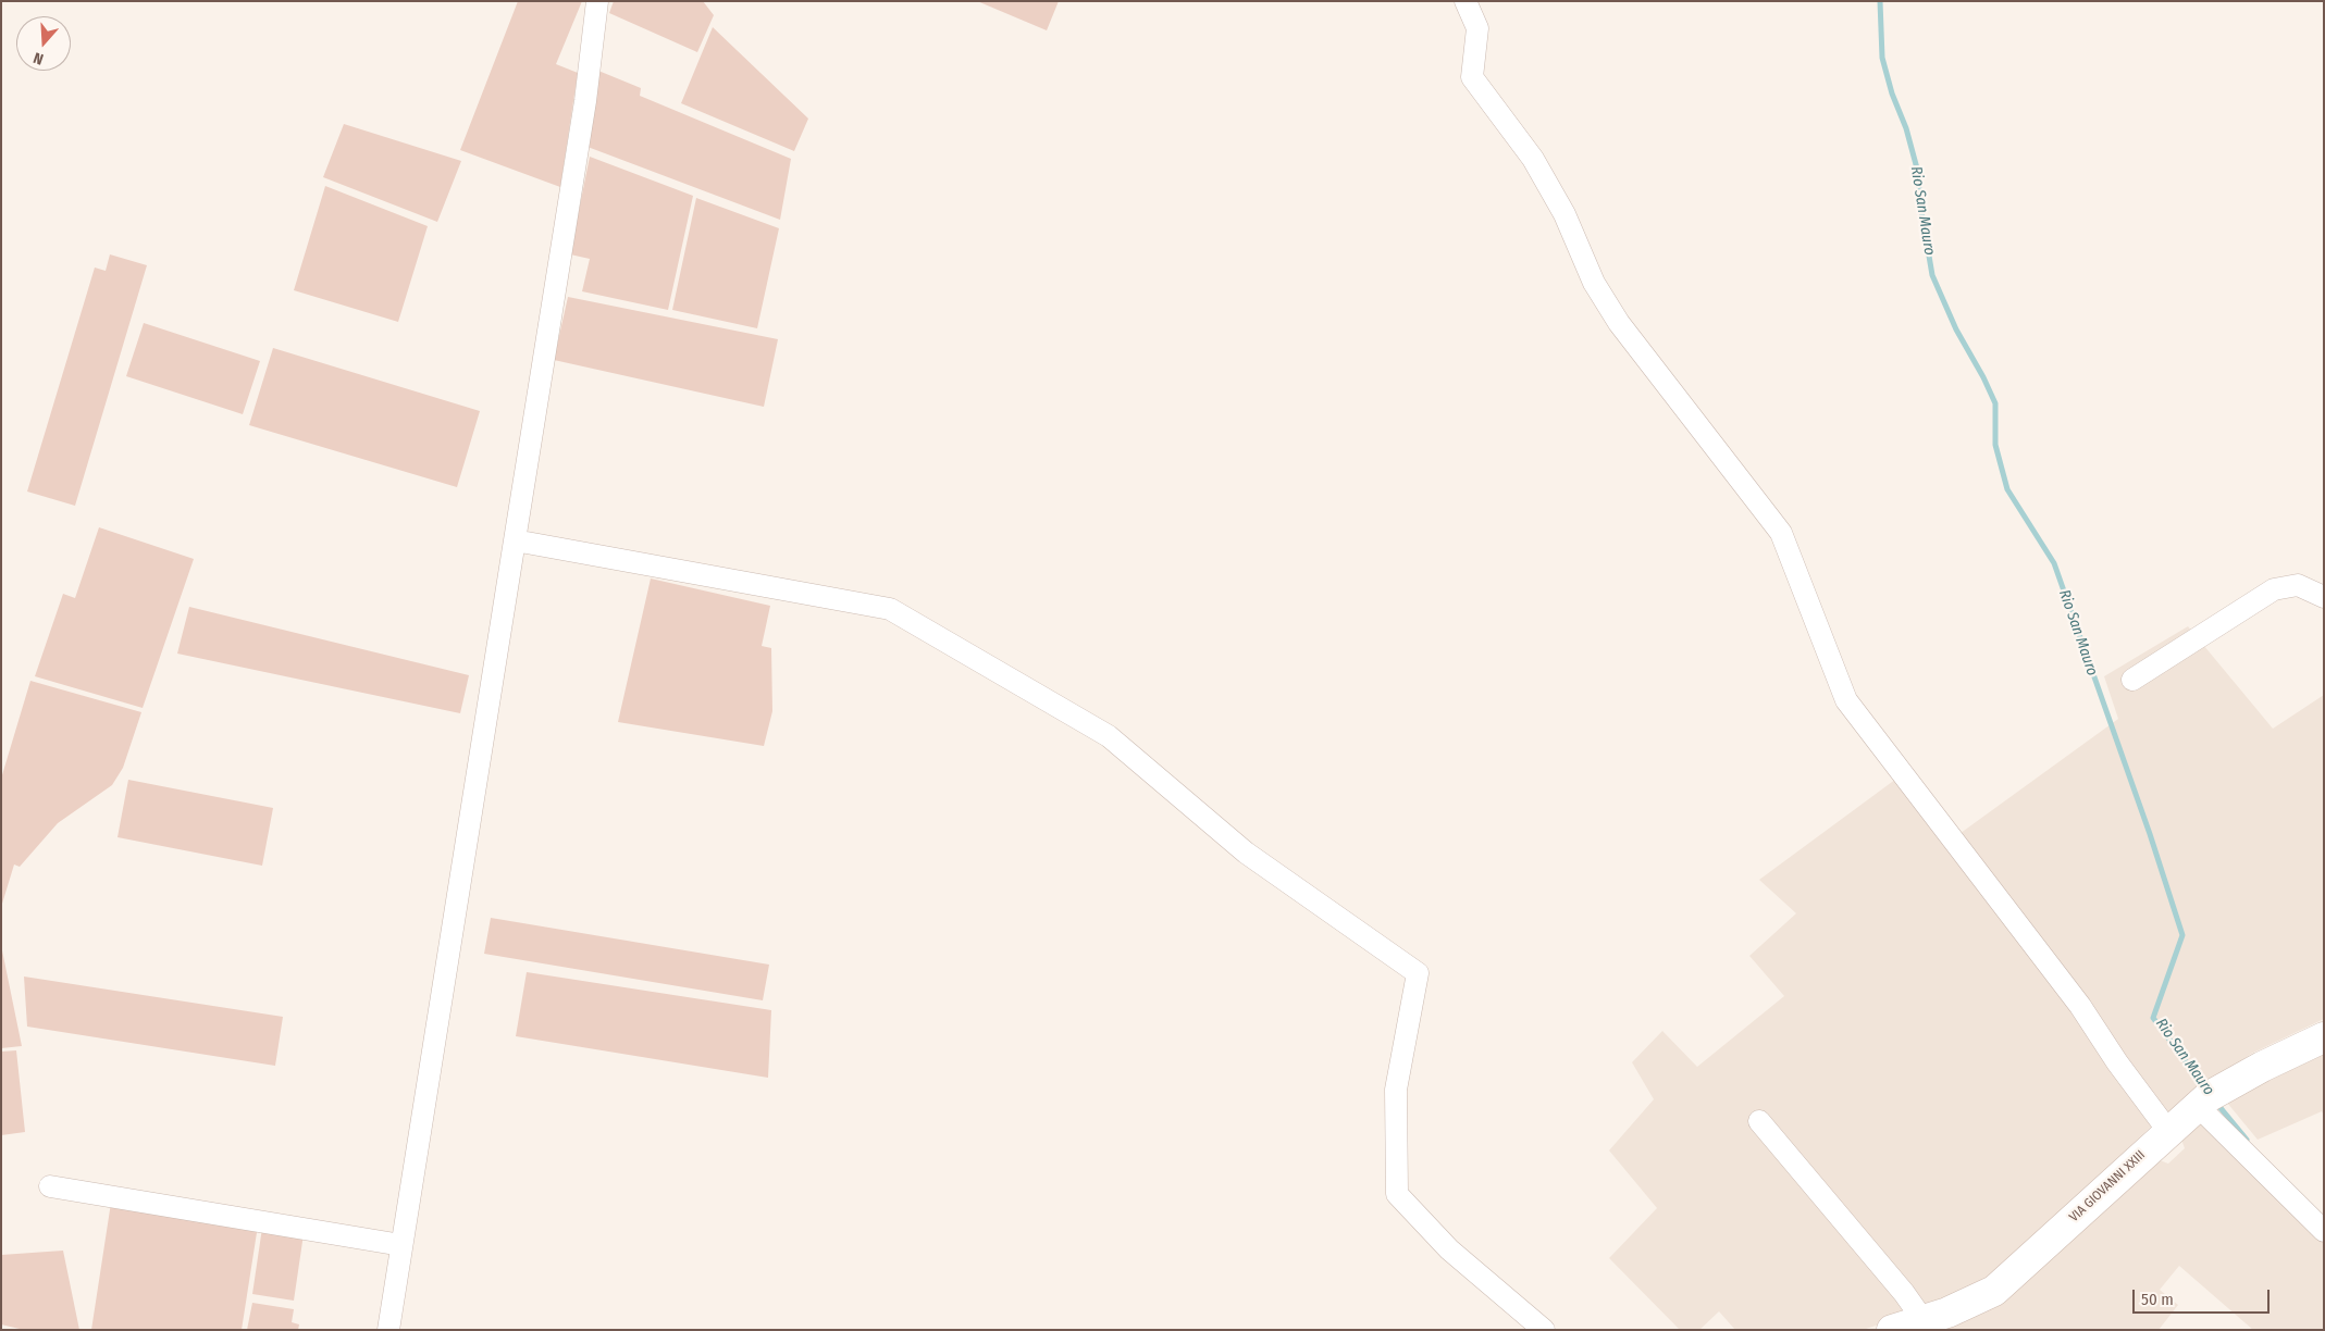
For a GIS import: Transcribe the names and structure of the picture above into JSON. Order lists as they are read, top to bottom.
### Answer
{
  "streets": {
    "main road": ["VIA GIOVANNI XXIII"]
  },
  "water": ["Rio San Mauro"],
  "scale_bar": "50 m",
  "north": "bottom"
}
